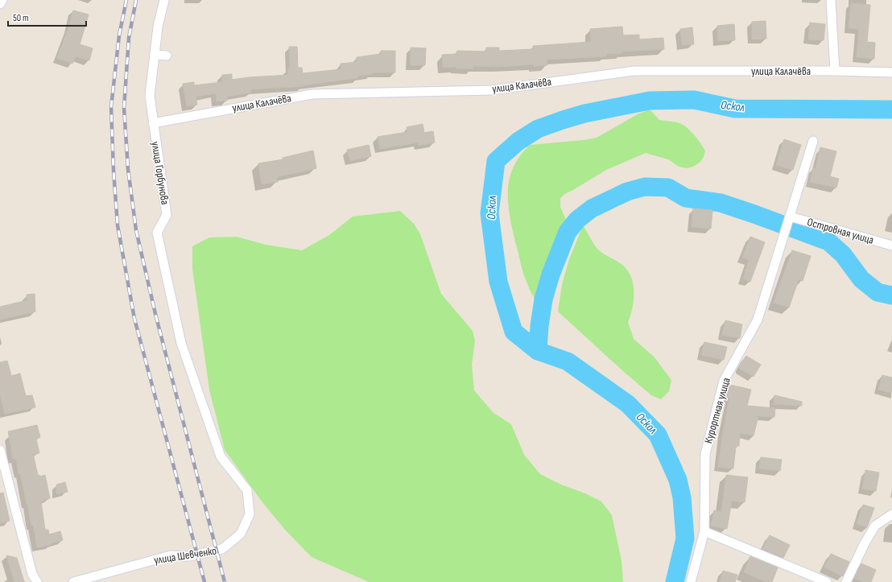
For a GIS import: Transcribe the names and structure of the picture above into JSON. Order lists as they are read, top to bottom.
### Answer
{
  "streets": {
    "street": [
      "улица Калачёва",
      "улица Горбунова",
      "Островная улица",
      "Курортная улица",
      "улица Шевченко"
    ]
  },
  "crossings": [
    ["улица Калачёва", "улица Горбунова"],
    ["улица Горбунова", "улица Шевченко"],
    ["Островная улица", "Курортная улица"]
  ],
  "water": ["Оскол"],
  "scale_bar": "50 m"
}
